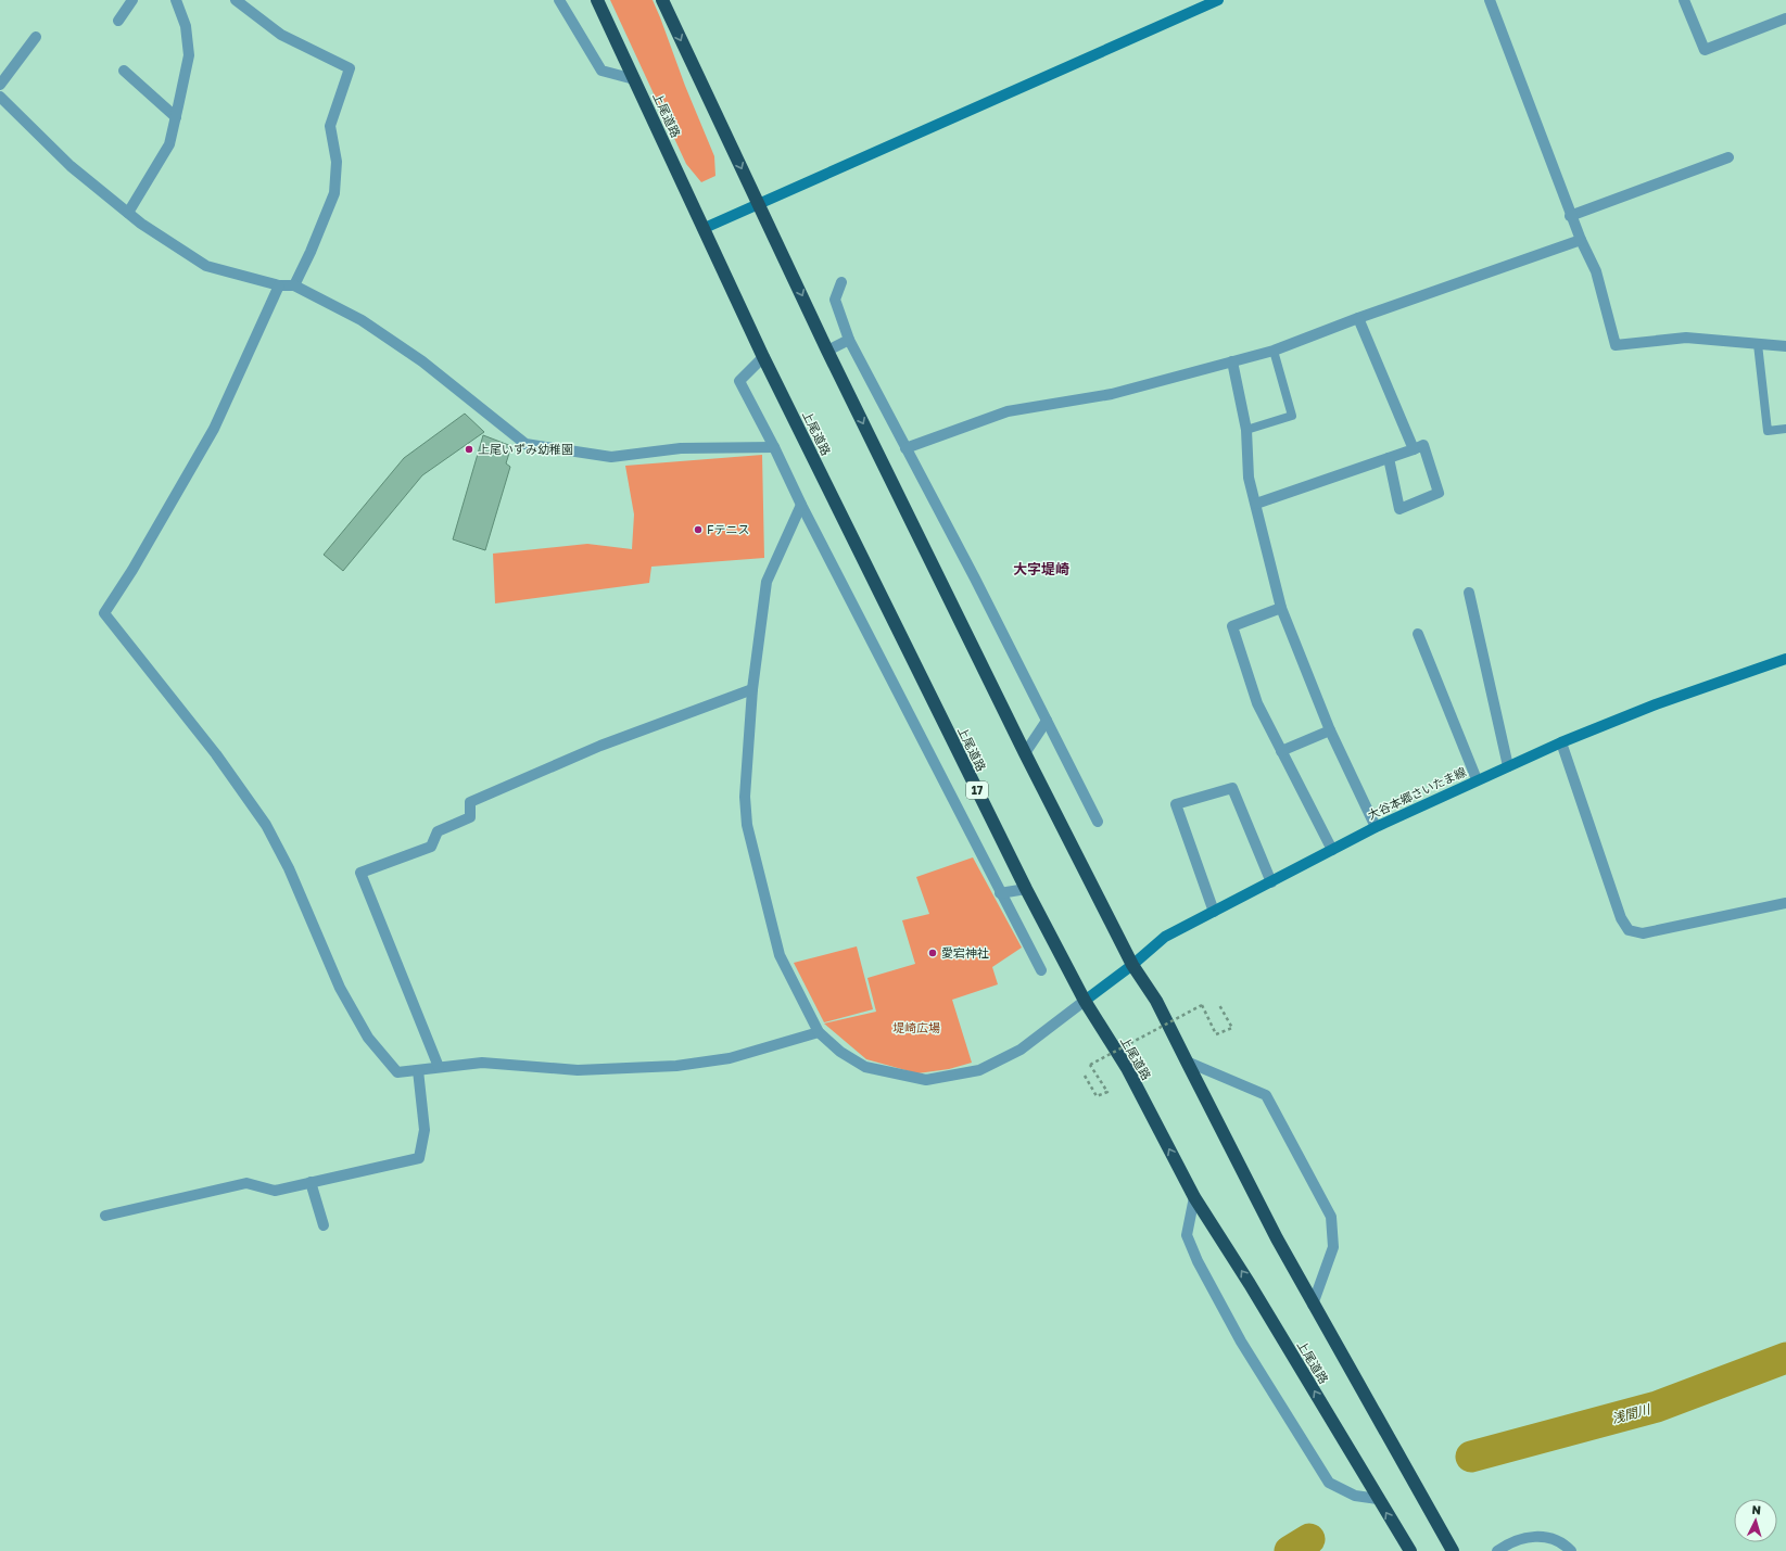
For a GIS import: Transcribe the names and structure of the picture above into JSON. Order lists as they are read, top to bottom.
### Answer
{
  "streets": {
    "highway": ["上尾道路", "17"],
    "main road": ["大谷本郷さいたま線"]
  },
  "crossings": [
    ["上尾道路", "大谷本郷さいたま線"]
  ],
  "districts": ["大字堤崎"],
  "water": ["浅間川"],
  "parks": ["堤崎広場"],
  "places": ["上尾いずみ幼稚園", "Fテニス", "愛宕神社"],
  "north": "top"
}
